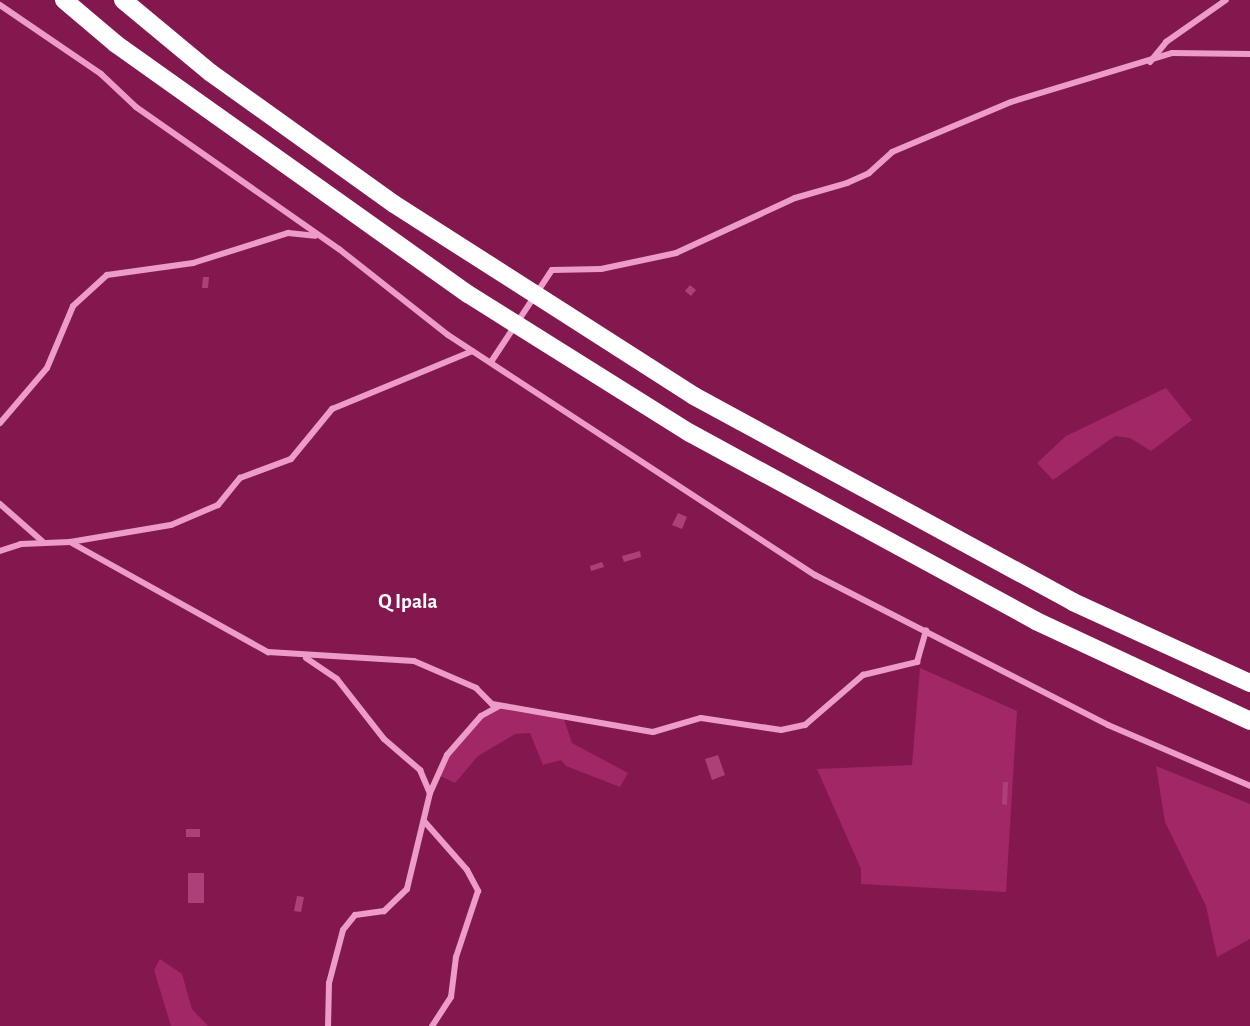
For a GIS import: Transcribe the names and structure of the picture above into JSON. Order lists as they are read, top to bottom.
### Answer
{
  "districts": ["Q Ipala"]
}
